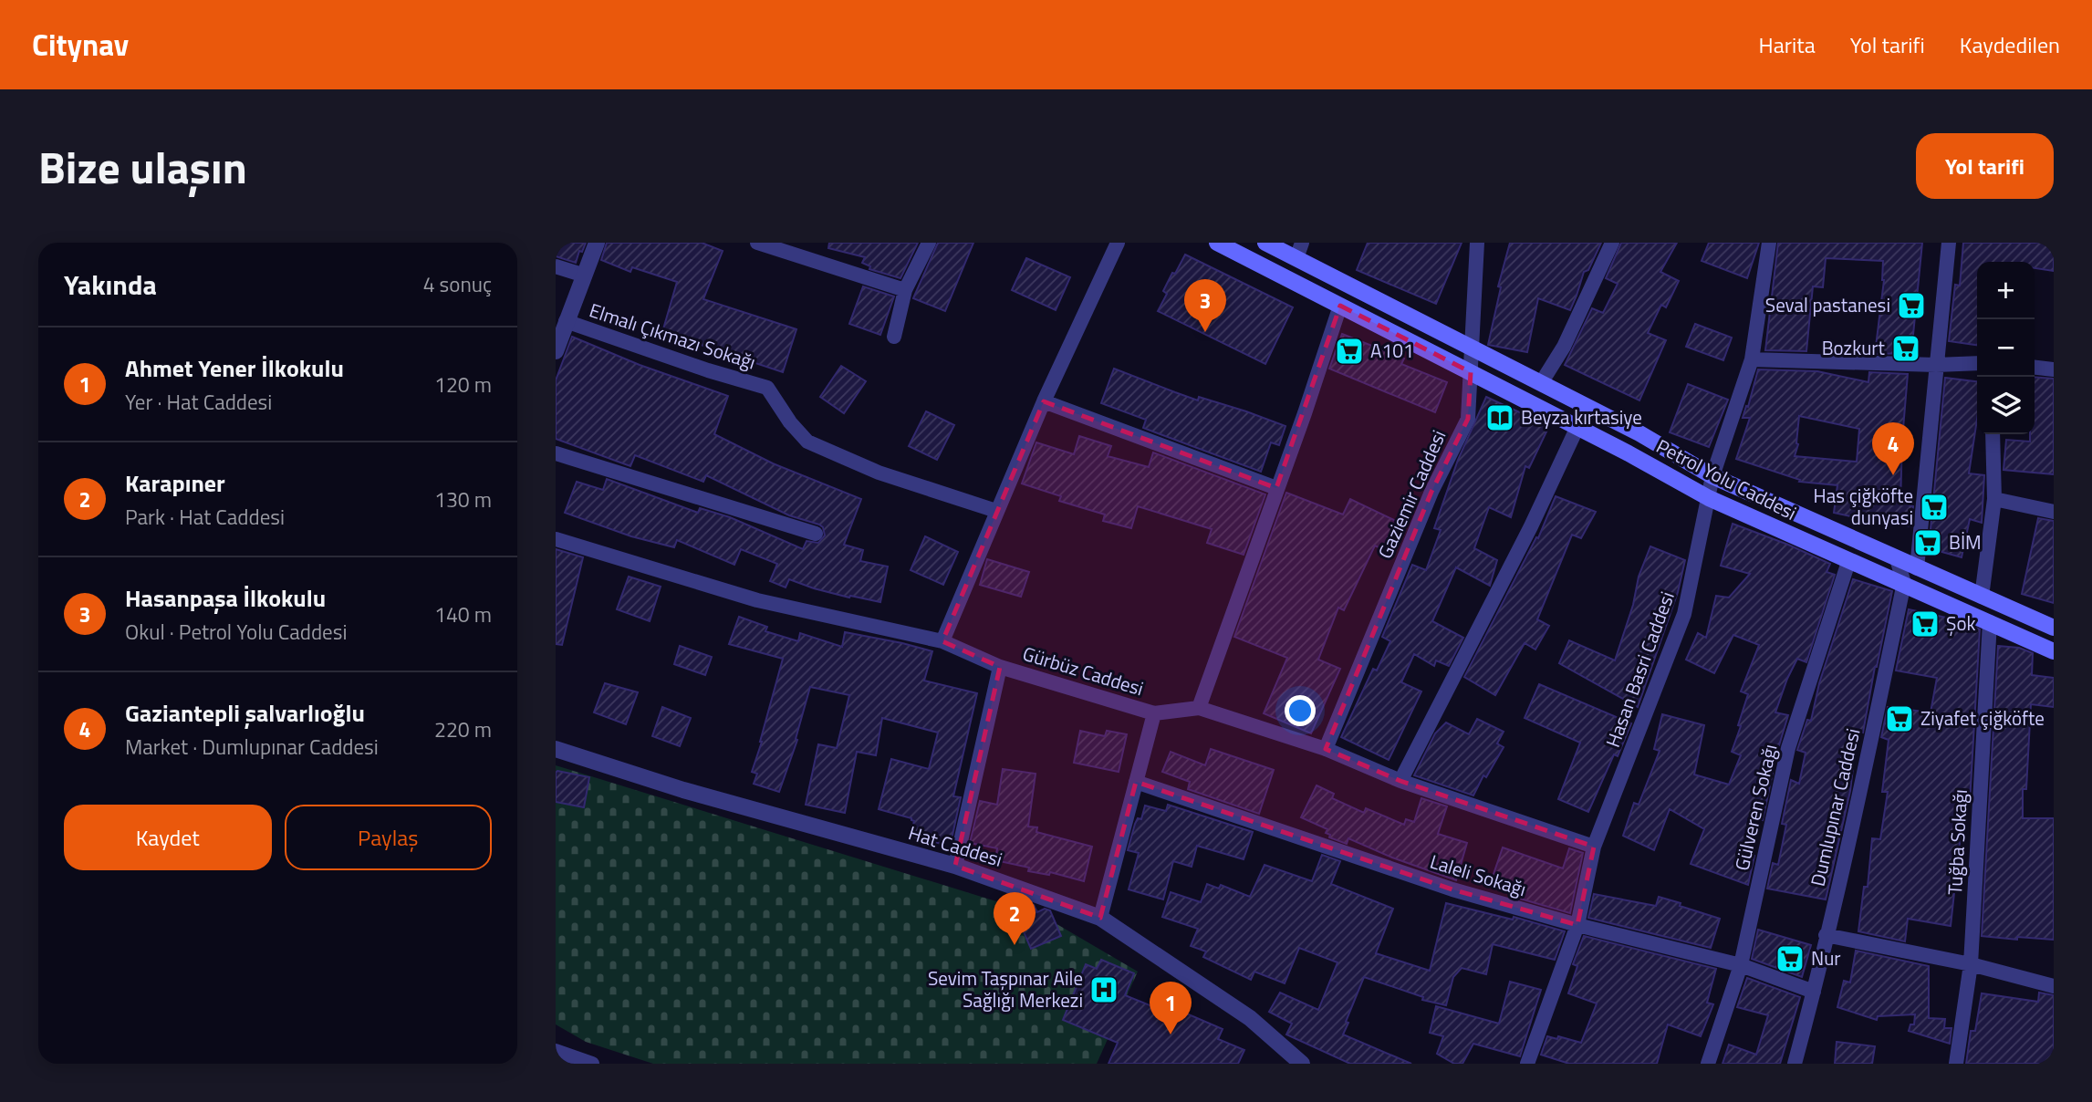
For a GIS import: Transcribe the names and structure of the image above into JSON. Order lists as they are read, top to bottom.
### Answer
{
  "streets": {
    "main road": ["Petrol Yolu Caddesi"],
    "street": [
      "Elmalı Çıkmazı Sokağı",
      "Gaziemir Caddesi",
      "Hasan Basri Caddesi",
      "Gürbüz Caddesi",
      "Gülveren Sokağı",
      "Dumlupınar Caddesi",
      "Tuğba Sokağı",
      "Hat Caddesi",
      "Laleli Sokağı"
    ]
  },
  "crossings": [
    ["Petrol Yolu Caddesi", "Gaziemir Caddesi"],
    ["Petrol Yolu Caddesi", "Hasan Basri Caddesi"],
    ["Petrol Yolu Caddesi", "Gülveren Sokağı"],
    ["Petrol Yolu Caddesi", "Dumlupınar Caddesi"],
    ["Petrol Yolu Caddesi", "Tuğba Sokağı"],
    ["Gaziemir Caddesi", "Gürbüz Caddesi"],
    ["Hasan Basri Caddesi", "Gürbüz Caddesi"],
    ["Hasan Basri Caddesi", "Laleli Sokağı"],
    ["Gülveren Sokağı", "Laleli Sokağı"],
    ["Dumlupınar Caddesi", "Laleli Sokağı"]
  ],
  "places": {
    "supermarket": [
      "Seval pastanesi",
      "Bozkurt",
      "A101",
      "Has çiğköfte dunyasi",
      "BİM",
      "Şok",
      "Ziyafet çiğköfte",
      "Nur"
    ],
    "library": ["Beyza kırtasiye"],
    "hospital": ["Sevim Taşpınar Aile Sağlığı Merkezi"]
  },
  "page": {
    "header": "Citynav",
    "nav": ["Harita", "Yol tarifi", "Kaydedilen"],
    "title": "Bize ulaşın",
    "buttons": [
      "Yol tarifi",
      ["Kaydet", "Paylaş"]
    ],
    "heading": ["Yakında", "4 sonuç"],
    "map_buttons": ["+", "−"],
    "pins": [
      "3",
      "4",
      "2",
      "1"
    ],
    "list": [
      {
        "mark": "1",
        "name": "Ahmet Yener İlkokulu",
        "note": "Yer · Hat Caddesi",
        "value": "120 m"
      },
      {
        "mark": "2",
        "name": "Karapıner",
        "note": "Park · Hat Caddesi",
        "value": "130 m"
      },
      {
        "mark": "3",
        "name": "Hasanpaşa İlkokulu",
        "note": "Okul · Petrol Yolu Caddesi",
        "value": "140 m"
      },
      {
        "mark": "4",
        "name": "Gaziantepli şalvarlıoğlu",
        "note": "Market · Dumlupınar Caddesi",
        "value": "220 m"
      }
    ]
  }
}
